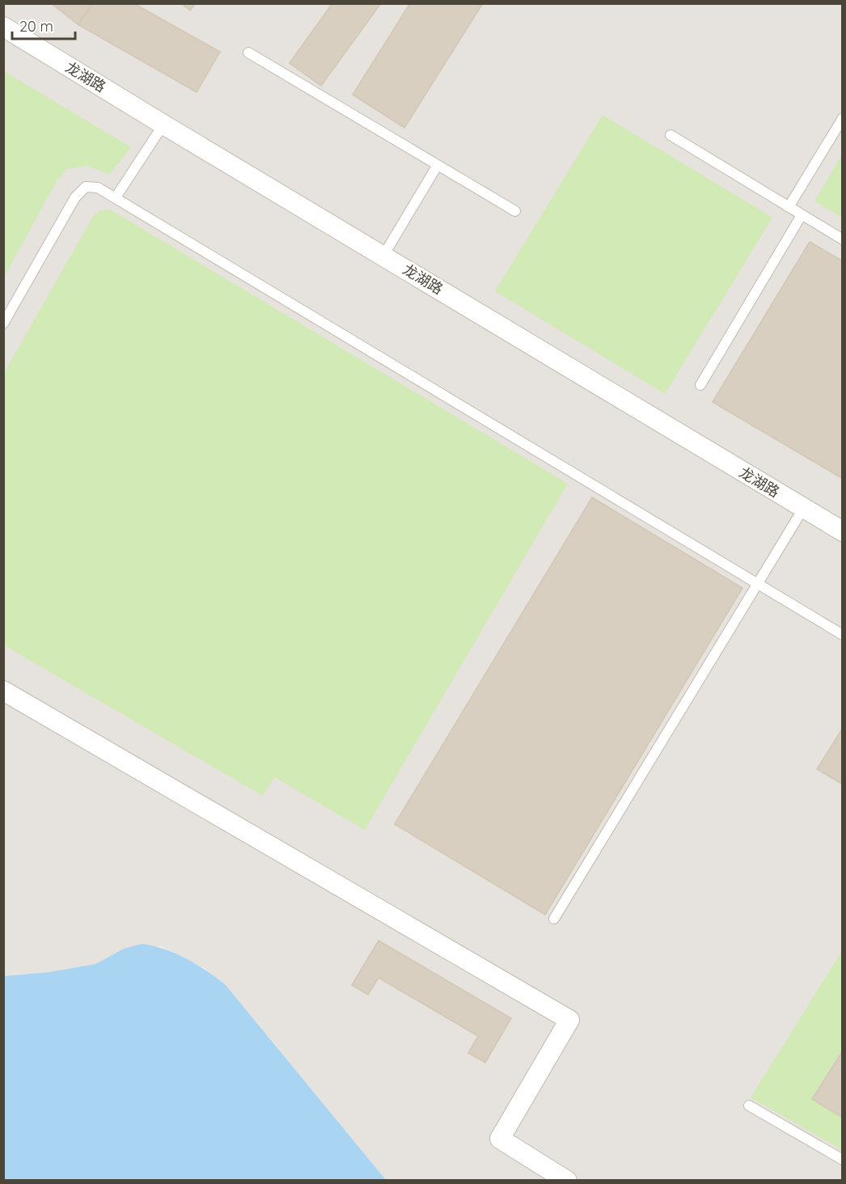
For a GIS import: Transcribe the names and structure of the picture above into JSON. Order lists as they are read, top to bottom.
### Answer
{
  "streets": {
    "street": ["龙湖路"]
  },
  "scale_bar": "20 m"
}
